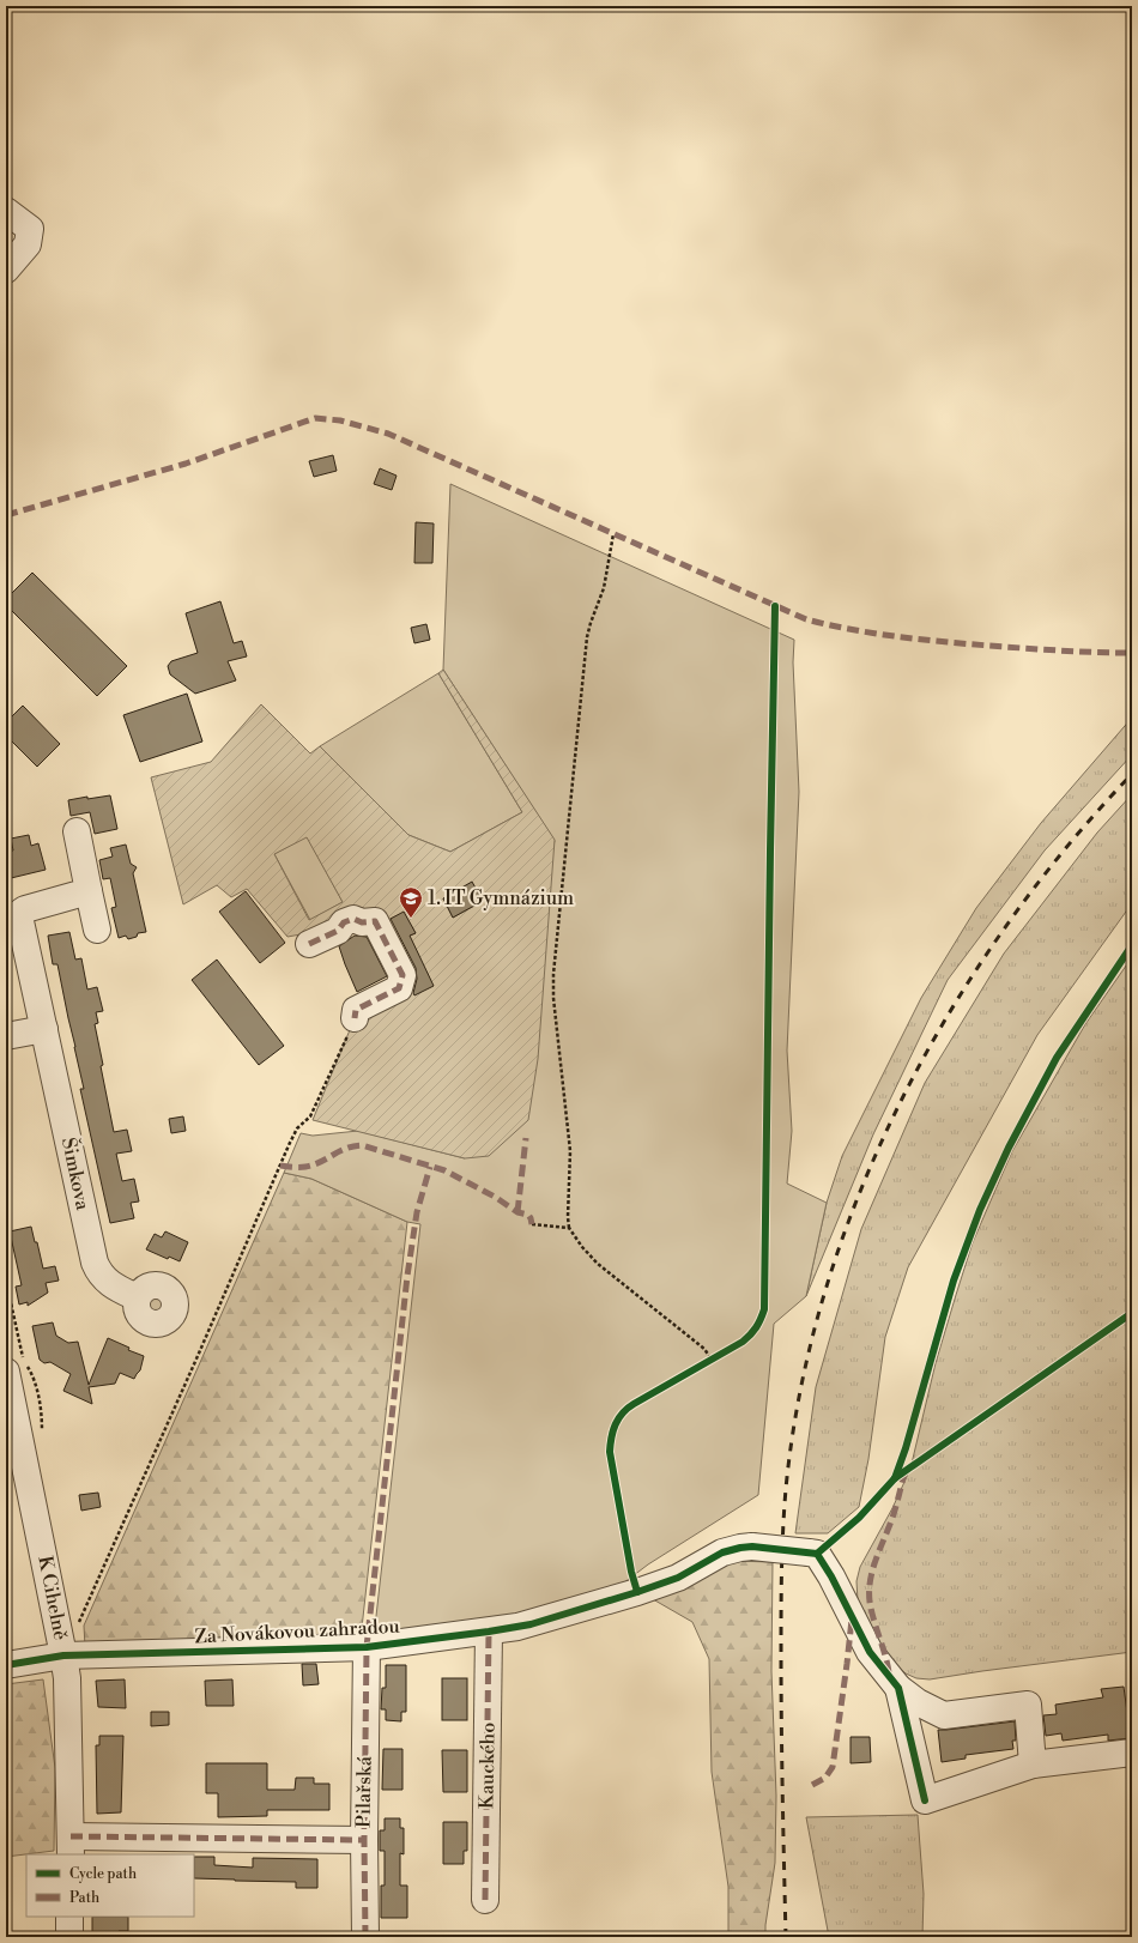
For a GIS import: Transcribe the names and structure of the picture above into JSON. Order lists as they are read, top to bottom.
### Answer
{
  "streets": {
    "street": [
      "Šimkova",
      "K Cihelně",
      "Za Novákovou zahradou",
      "Kauckého",
      "Pilařská"
    ]
  },
  "crossings": [
    ["K Cihelně", "Za Novákovou zahradou"],
    ["Za Novákovou zahradou", "Kauckého"],
    ["Za Novákovou zahradou", "Pilařská"]
  ],
  "places": {
    "school or university": ["1. IT Gymnázium"]
  },
  "legend": ["Cycle path", "Path"]
}
